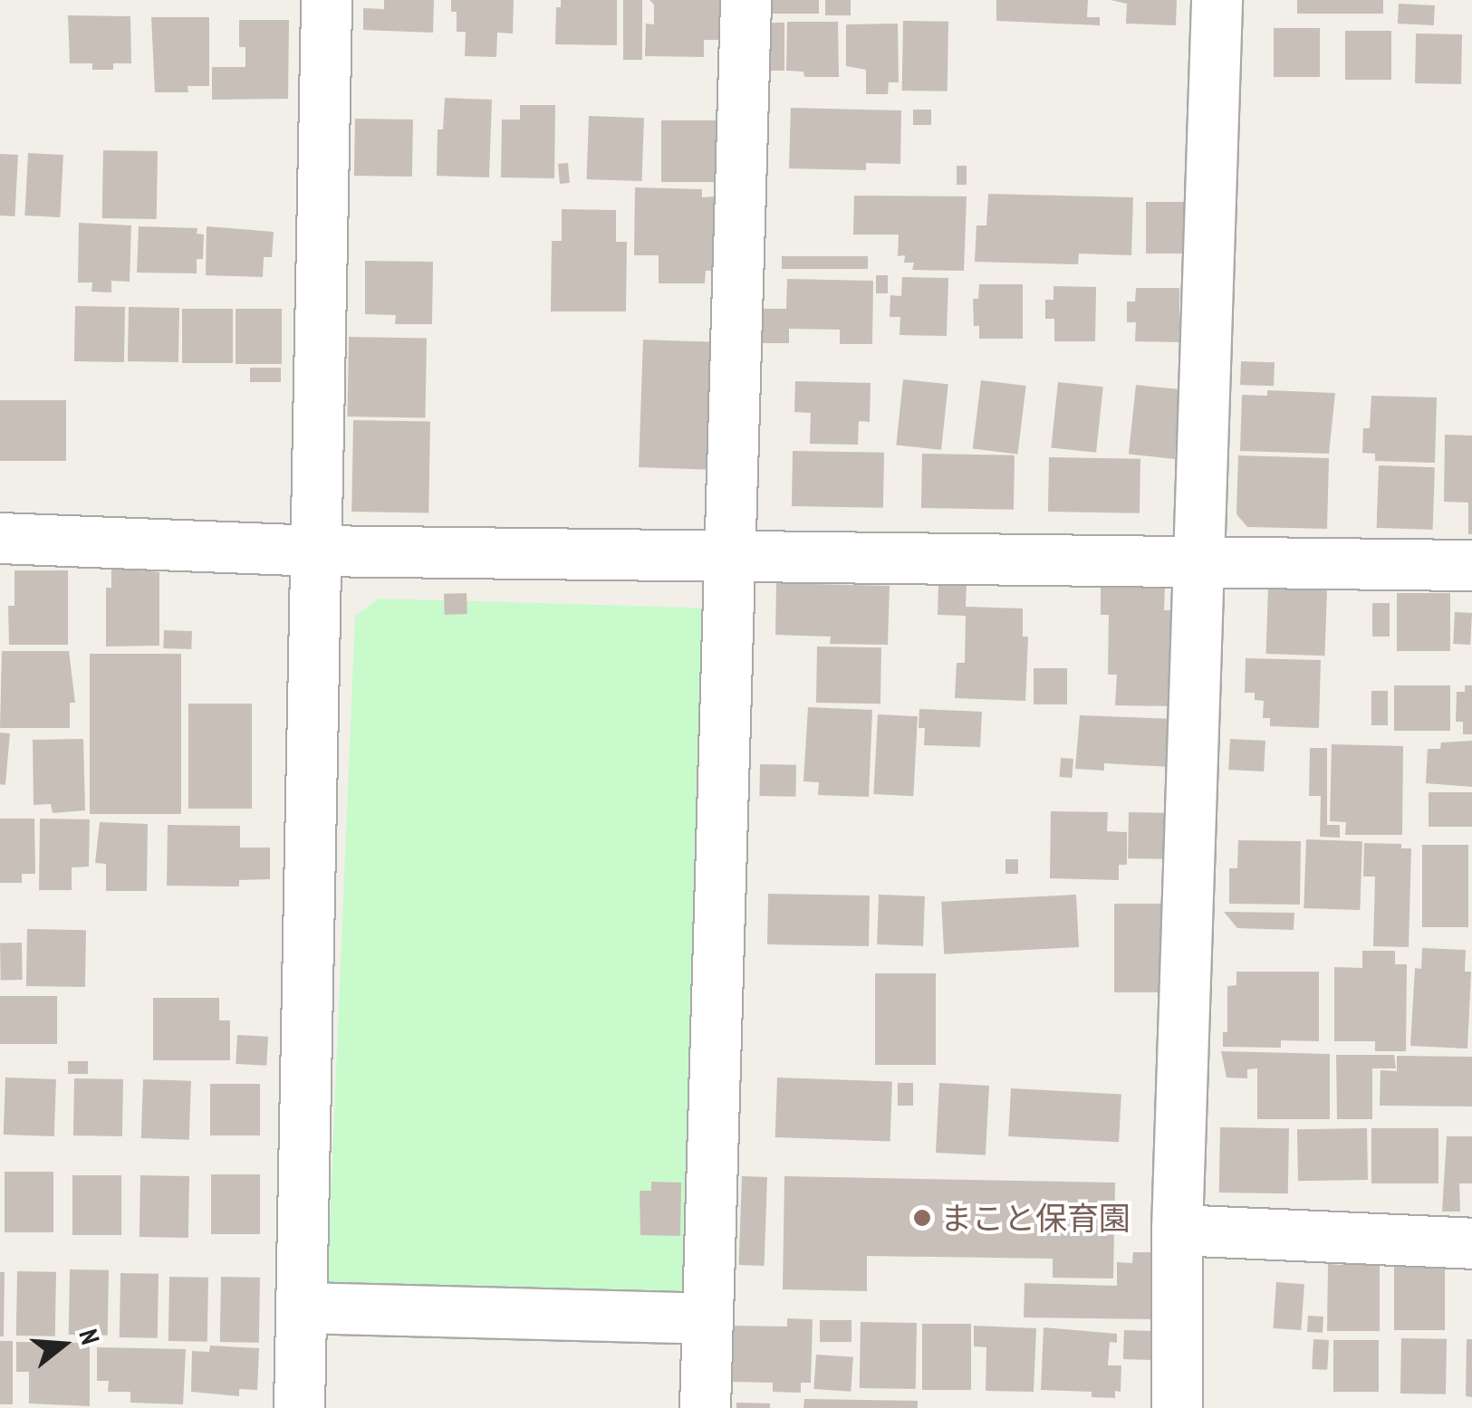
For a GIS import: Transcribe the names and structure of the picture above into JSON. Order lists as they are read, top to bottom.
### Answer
{
  "places": ["まこと保育園"],
  "north": "right"
}
